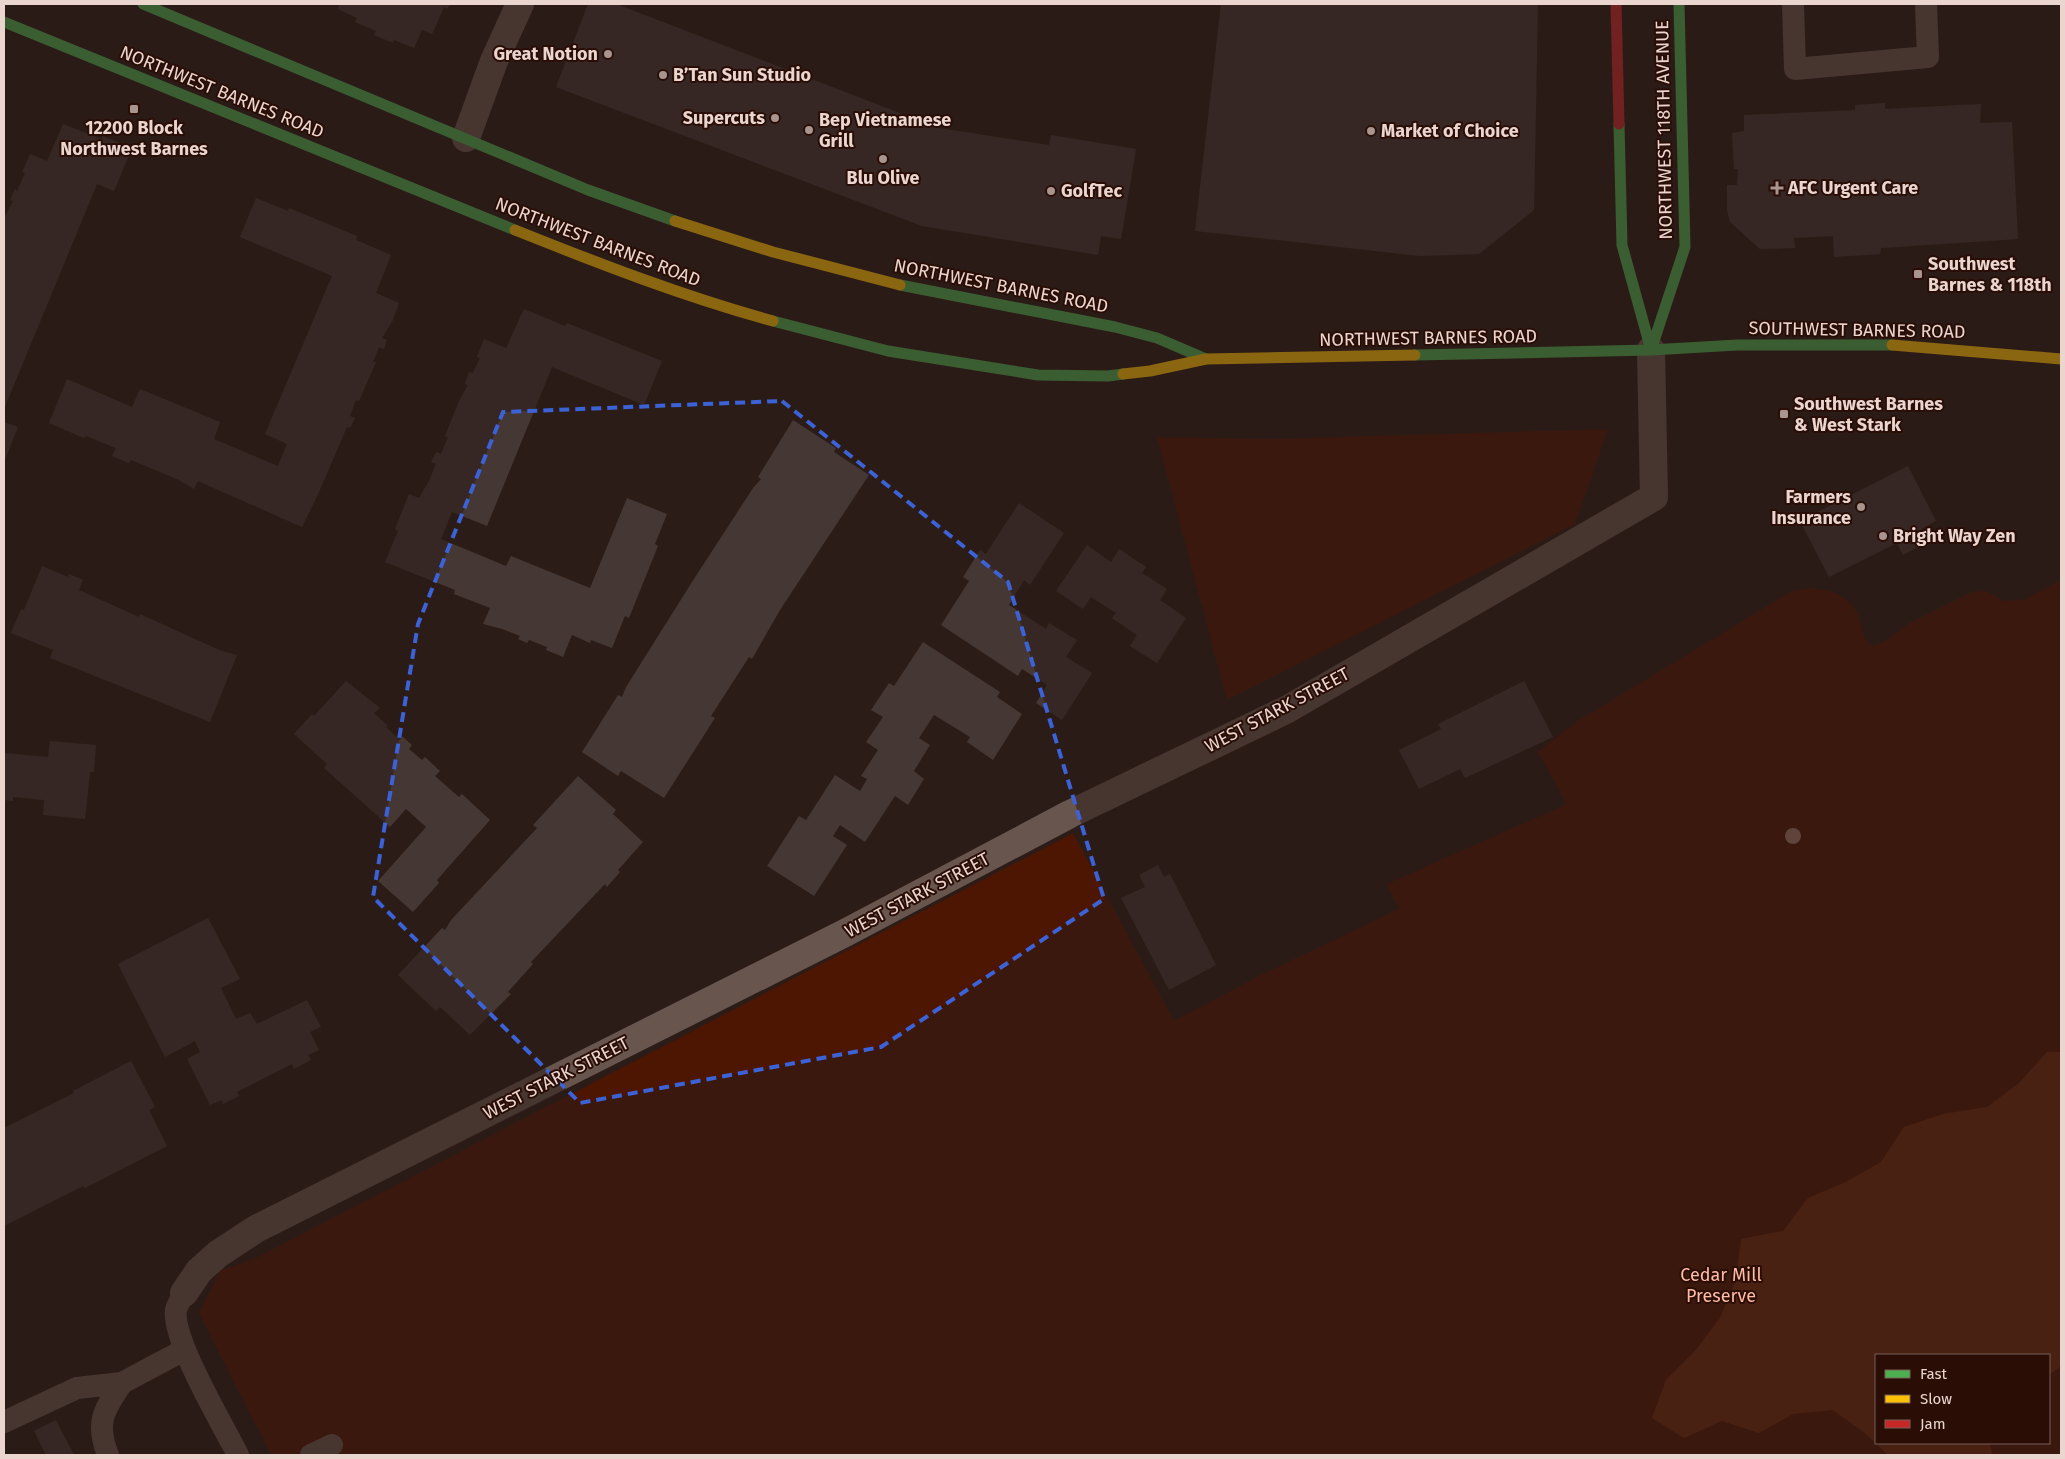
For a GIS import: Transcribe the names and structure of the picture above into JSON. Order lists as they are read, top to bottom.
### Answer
{
  "streets": {
    "main road": ["NORTHWEST BARNES ROAD", "NORTHWEST 118TH AVENUE", "SOUTHWEST BARNES ROAD"],
    "street": ["WEST STARK STREET"]
  },
  "crossings": [
    ["NORTHWEST BARNES ROAD", "NORTHWEST 118TH AVENUE"],
    ["NORTHWEST BARNES ROAD", "SOUTHWEST BARNES ROAD"],
    ["NORTHWEST BARNES ROAD", "WEST STARK STREET"],
    ["NORTHWEST 118TH AVENUE", "SOUTHWEST BARNES ROAD"],
    ["NORTHWEST 118TH AVENUE", "WEST STARK STREET"],
    ["SOUTHWEST BARNES ROAD", "WEST STARK STREET"]
  ],
  "parks": ["Cedar Mill Preserve"],
  "places": {
    "other": [
      "Great Notion",
      "B’Tan Sun Studio",
      "Supercuts",
      "Bep Vietnamese Grill",
      "Market of Choice",
      "Blu Olive",
      "GolfTec",
      "Farmers Insurance",
      "Bright Way Zen"
    ],
    "transit": ["12200 Block Northwest Barnes", "Southwest Barnes & 118th", "Southwest Barnes & West Stark"],
    "health": ["AFC Urgent Care"]
  },
  "legend": ["Fast", "Slow", "Jam"]
}
